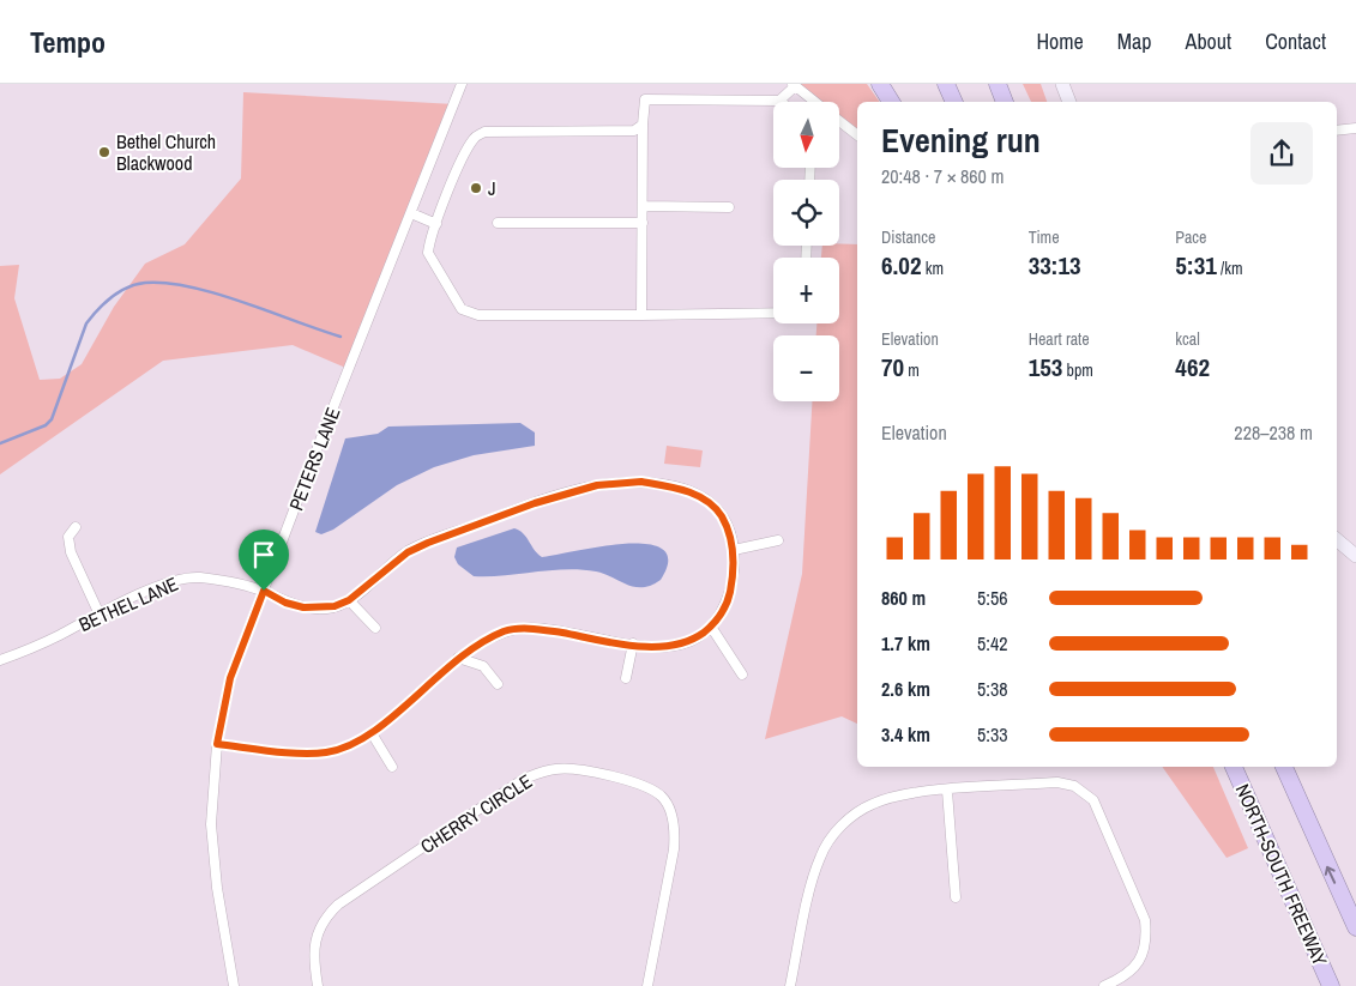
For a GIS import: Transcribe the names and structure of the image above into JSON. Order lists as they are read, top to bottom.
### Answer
{
  "streets": {
    "highway": ["NORTH-SOUTH FREEWAY"],
    "street": ["PETERS LANE", "BETHEL LANE", "CHERRY CIRCLE"]
  },
  "crossings": [
    ["PETERS LANE", "BETHEL LANE"]
  ],
  "places": ["Bethel Church Blackwood", "J"],
  "north": "bottom",
  "page": {
    "header": "Tempo",
    "nav": [
      "Home",
      "Map",
      "About",
      "Contact"
    ],
    "map_buttons": ["+", "−"],
    "heading": ["Evening run", "20:48 · 7 × 860 m"],
    "stats": [
      ["Distance", "6.02 km"],
      ["Time", "33:13"],
      ["Pace", "5:31 /km"],
      ["Elevation", "70 m"],
      ["Heart rate", "153 bpm"],
      ["kcal", "462"]
    ],
    "chart": ["Elevation", "228–238 m"],
    "list": [
      {
        "name": "860 m",
        "note": "5:56"
      },
      {
        "name": "1.7 km",
        "note": "5:42"
      },
      {
        "name": "2.6 km",
        "note": "5:38"
      },
      {
        "name": "3.4 km",
        "note": "5:33"
      }
    ]
  }
}
